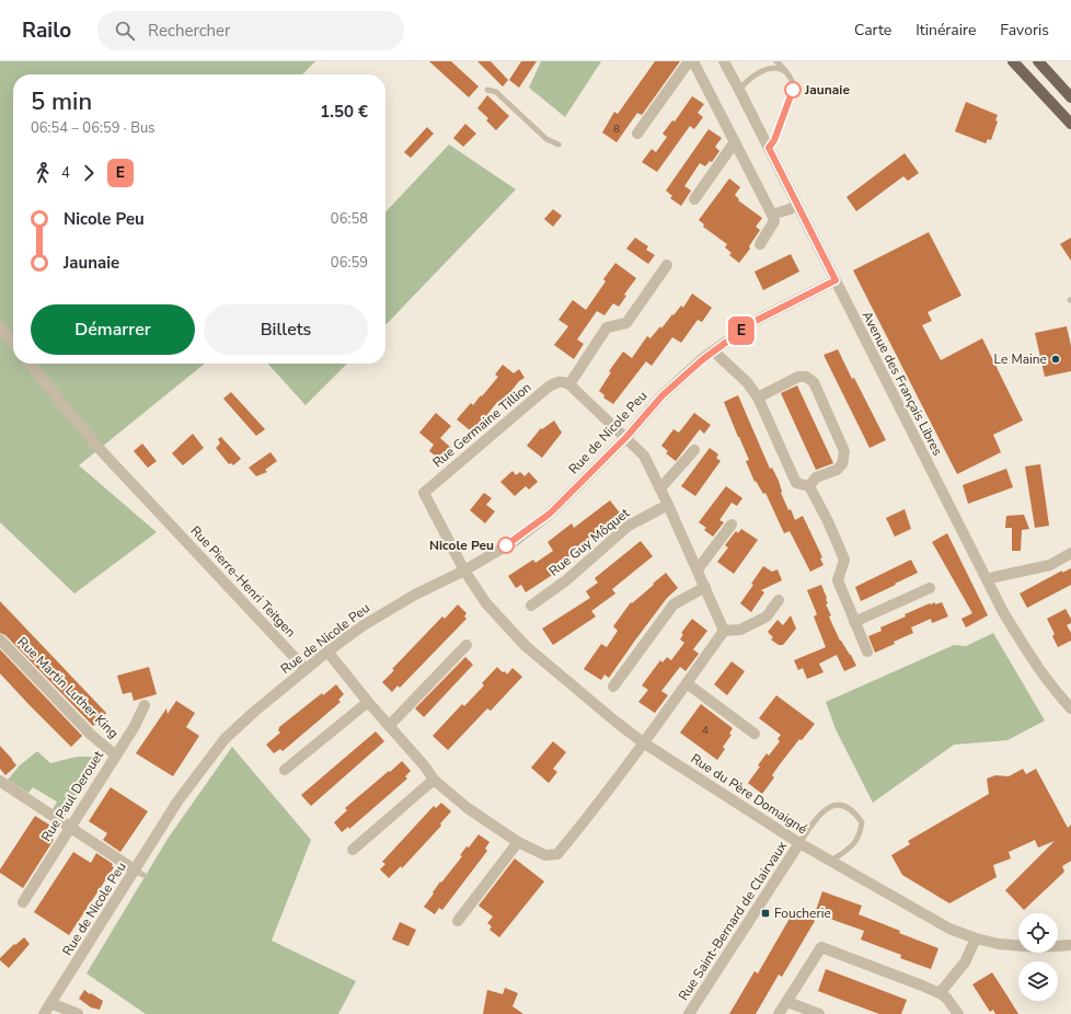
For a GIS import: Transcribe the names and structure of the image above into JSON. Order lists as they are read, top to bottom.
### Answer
{
  "streets": {
    "street": [
      "Avenue des Français Libres",
      "Rue Germaine Tillion",
      "Rue de Nicole Peu",
      "Rue Guy Môquet",
      "Rue Pierre-Henri Teitgen",
      "Rue Martin Luther King",
      "Rue du Père Domaigné",
      "Rue Paul Derouet",
      "Rue Saint-Bernard de Clairvaux"
    ]
  },
  "crossings": [
    ["Avenue des Français Libres", "Rue de Nicole Peu"],
    ["Rue Germaine Tillion", "Rue de Nicole Peu"],
    ["Rue Germaine Tillion", "Rue du Père Domaigné"],
    ["Rue de Nicole Peu", "Rue Pierre-Henri Teitgen"],
    ["Rue de Nicole Peu", "Rue du Père Domaigné"],
    ["Rue Martin Luther King", "Rue Paul Derouet"],
    ["Rue du Père Domaigné", "Rue Saint-Bernard de Clairvaux"]
  ],
  "places": {
    "other": ["Jaunaie", "Le Maine", "Nicole Peu"],
    "transit": ["Foucherie"]
  },
  "lines": ["bus line E"],
  "house_numbers": ["8", "4"],
  "page": {
    "header": "Railo",
    "search": "Rechercher",
    "nav": ["Carte", "Itinéraire", "Favoris"],
    "on_map": "E",
    "heading": ["5 min", "06:54 – 06:59 · Bus", "1.50 €"],
    "legs": ["4", "E"],
    "list": [
      {
        "name": "Nicole Peu",
        "value": "06:58"
      },
      {
        "name": "Jaunaie",
        "value": "06:59"
      }
    ],
    "buttons": ["Démarrer", "Billets"]
  }
}
